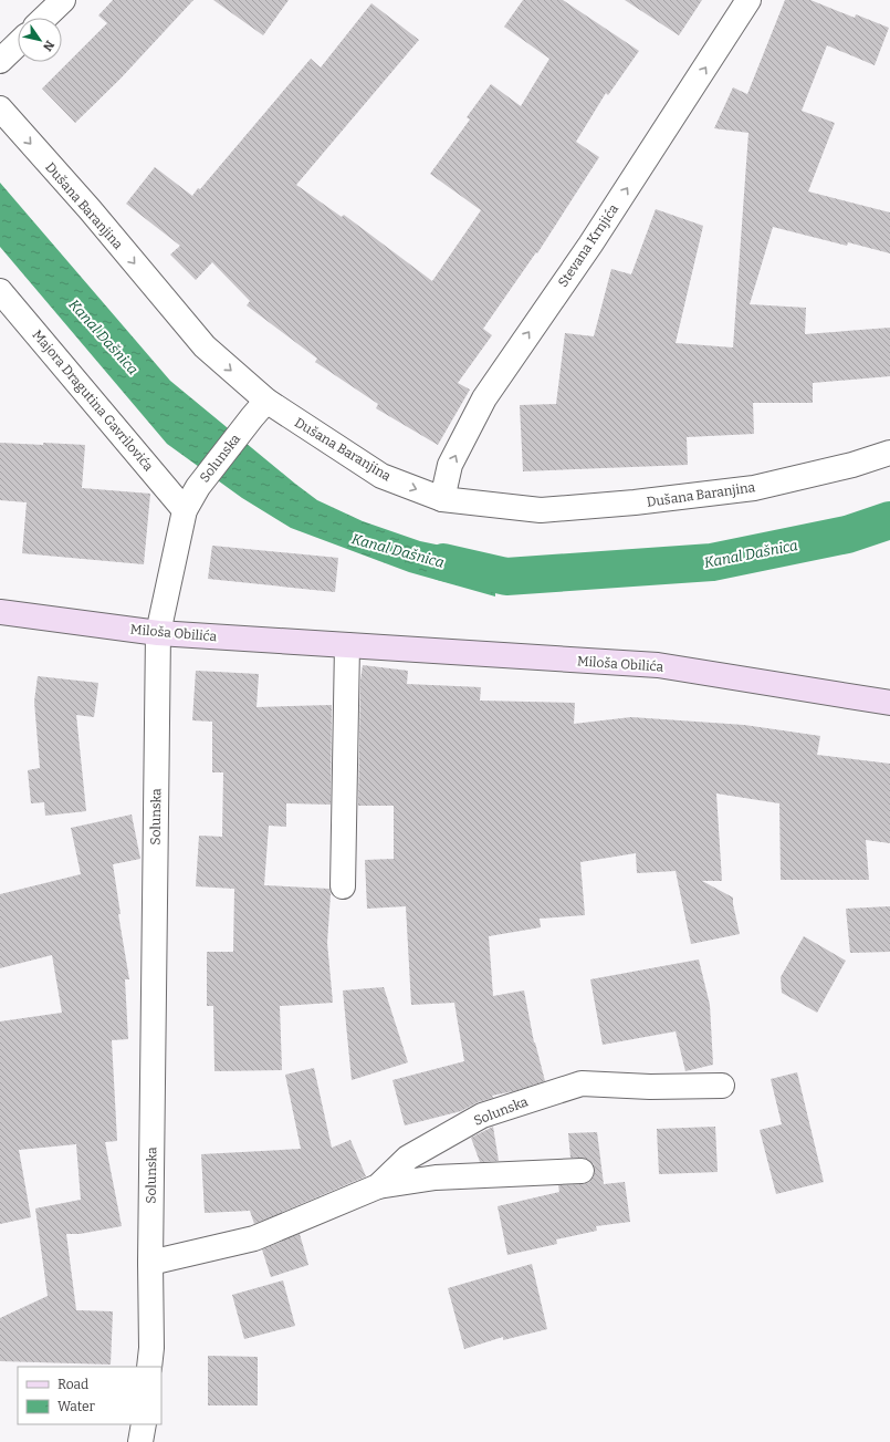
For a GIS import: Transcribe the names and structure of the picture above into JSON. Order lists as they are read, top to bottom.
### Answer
{
  "streets": {
    "main road": ["Miloša Obilića"],
    "street": [
      "Dušana Baranjina",
      "Stevana Krnjića",
      "Majora Dragutina Gavrilovića",
      "Solunska"
    ]
  },
  "crossings": [
    ["Dušana Baranjina", "Stevana Krnjića"],
    ["Dušana Baranjina", "Solunska"],
    ["Majora Dragutina Gavrilovića", "Solunska"],
    ["Solunska", "Miloša Obilića"]
  ],
  "one_way": ["Dušana Baranjina", "Stevana Krnjića"],
  "water": ["Kanal Dašnica"],
  "legend": ["Road", "Water"],
  "north": "bottom right"
}
